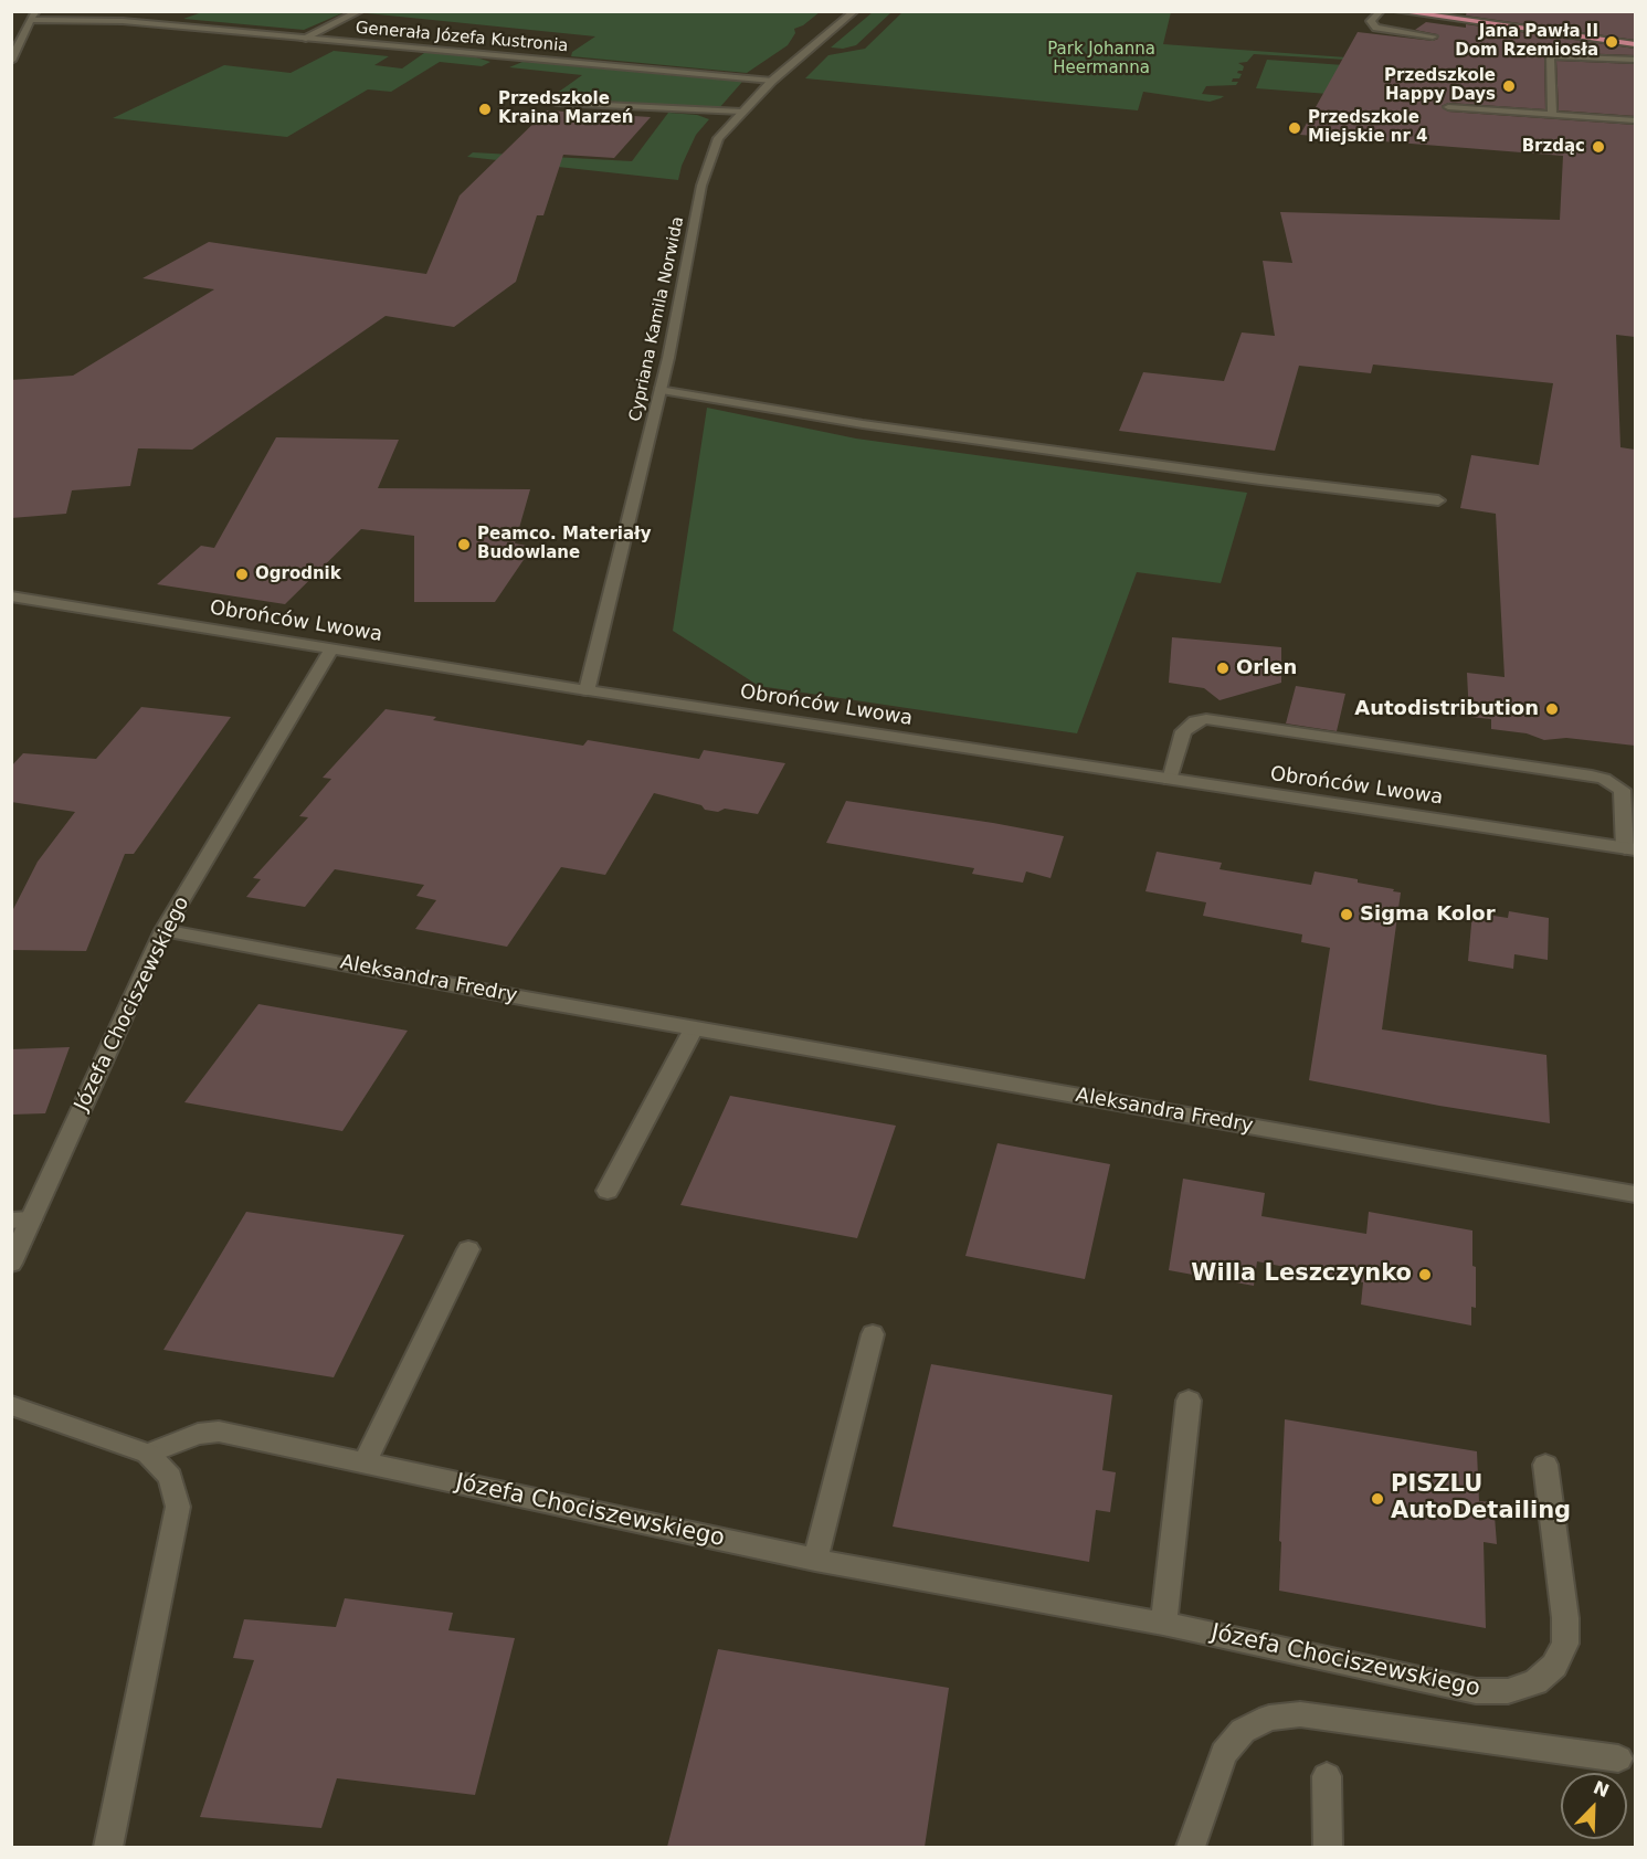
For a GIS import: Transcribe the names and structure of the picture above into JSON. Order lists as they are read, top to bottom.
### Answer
{
  "streets": {
    "street": [
      "Generała Józefa Kustronia",
      "Cypriana Kamila Norwida",
      "Obrońców Lwowa",
      "Aleksandra Fredry",
      "Józefa Chociszewskiego"
    ]
  },
  "crossings": [
    ["Generała Józefa Kustronia", "Cypriana Kamila Norwida"],
    ["Cypriana Kamila Norwida", "Obrońców Lwowa"],
    ["Obrońców Lwowa", "Józefa Chociszewskiego"],
    ["Aleksandra Fredry", "Józefa Chociszewskiego"]
  ],
  "parks": ["Park Johanna Heermanna"],
  "places": [
    "Jana Pawła II Dom Rzemiosła",
    "Przedszkole Happy Days",
    "Przedszkole Kraina Marzeń",
    "Przedszkole Miejskie nr 4",
    "Brzdąc",
    "Peamco. Materiały Budowlane",
    "Ogrodnik",
    "Orlen",
    "Autodistribution",
    "Sigma Kolor",
    "Willa Leszczynko",
    "PISZLU AutoDetailing"
  ],
  "north": "top right"
}
